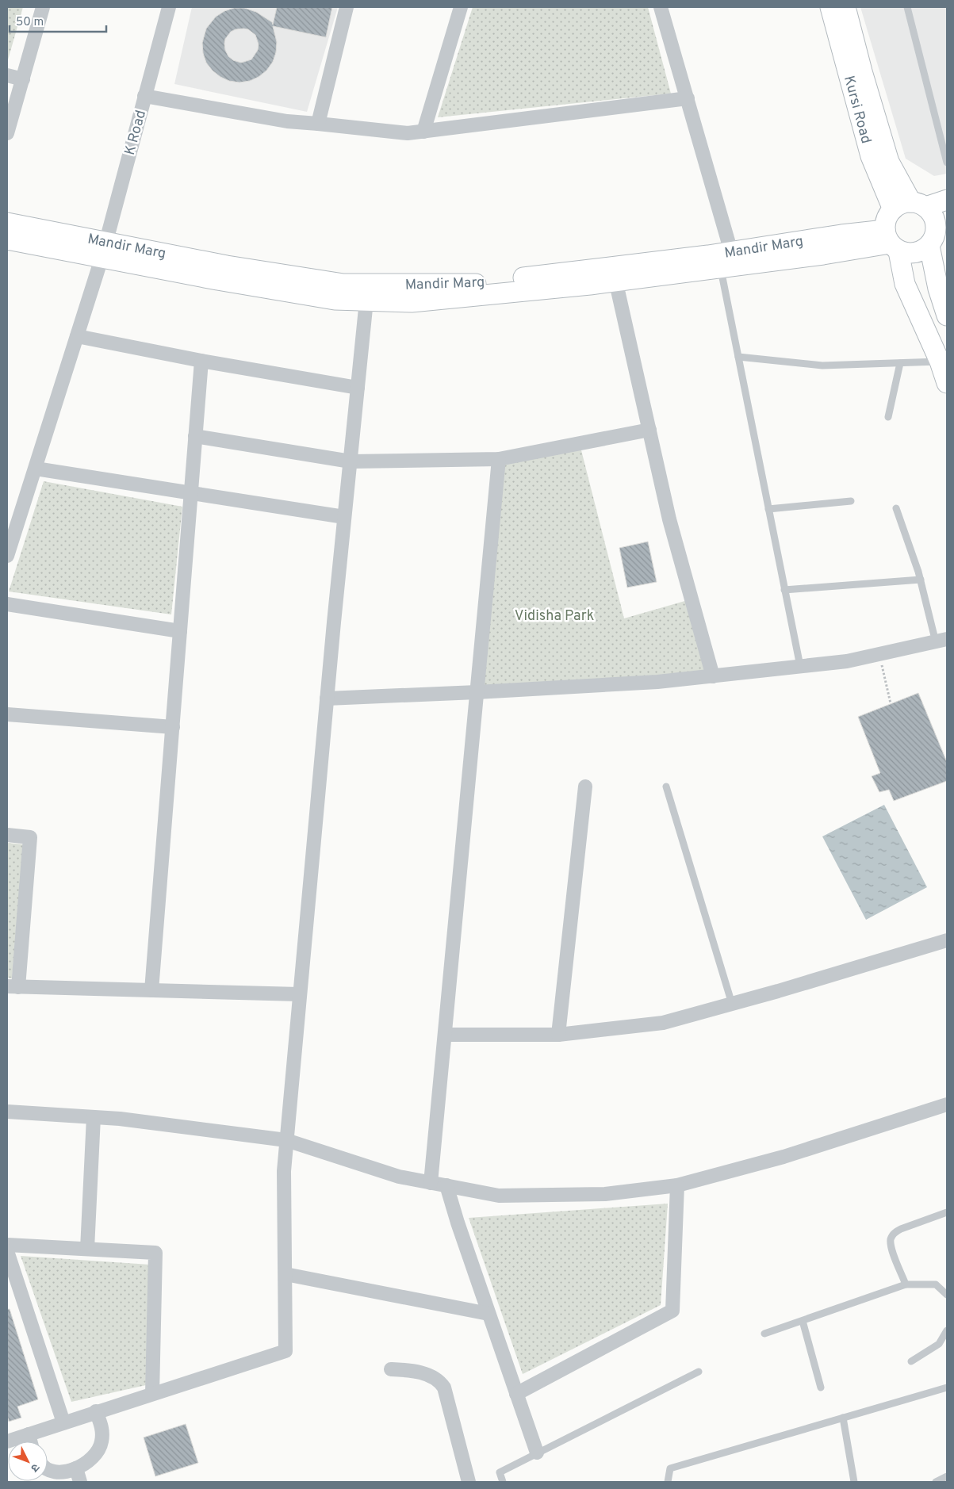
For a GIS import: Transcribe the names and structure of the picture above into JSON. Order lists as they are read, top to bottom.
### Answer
{
  "streets": {
    "main road": ["Kursi Road", "Mandir Marg"],
    "street": ["K Road"]
  },
  "crossings": [
    ["K Road", "Mandir Marg"]
  ],
  "parks": ["Vidisha Park"],
  "scale_bar": "50 m",
  "north": "bottom right"
}
